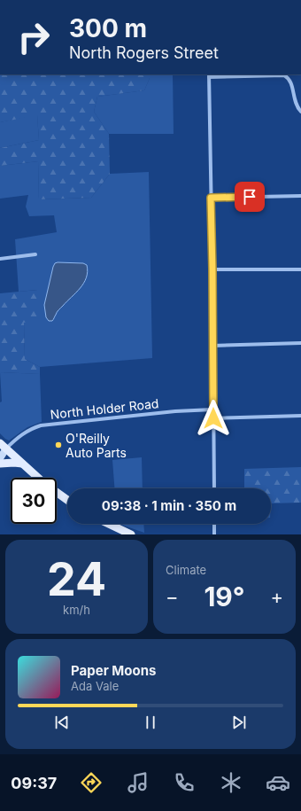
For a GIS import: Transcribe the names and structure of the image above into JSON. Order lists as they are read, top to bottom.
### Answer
{
  "streets": {
    "street": ["North Holder Road"]
  },
  "places": ["O'Reilly Auto Parts"],
  "page": {
    "turn": ["300 m", "North Rogers Street"],
    "limit": "30",
    "trip": "09:38 · 1 min · 350 m",
    "tile": [
      ["24", "km/h"],
      "Climate"
    ],
    "heat": ["−", "19°", "+"],
    "song": ["Paper Moons", "Ada Vale"],
    "tabs": "09:37"
  }
}
